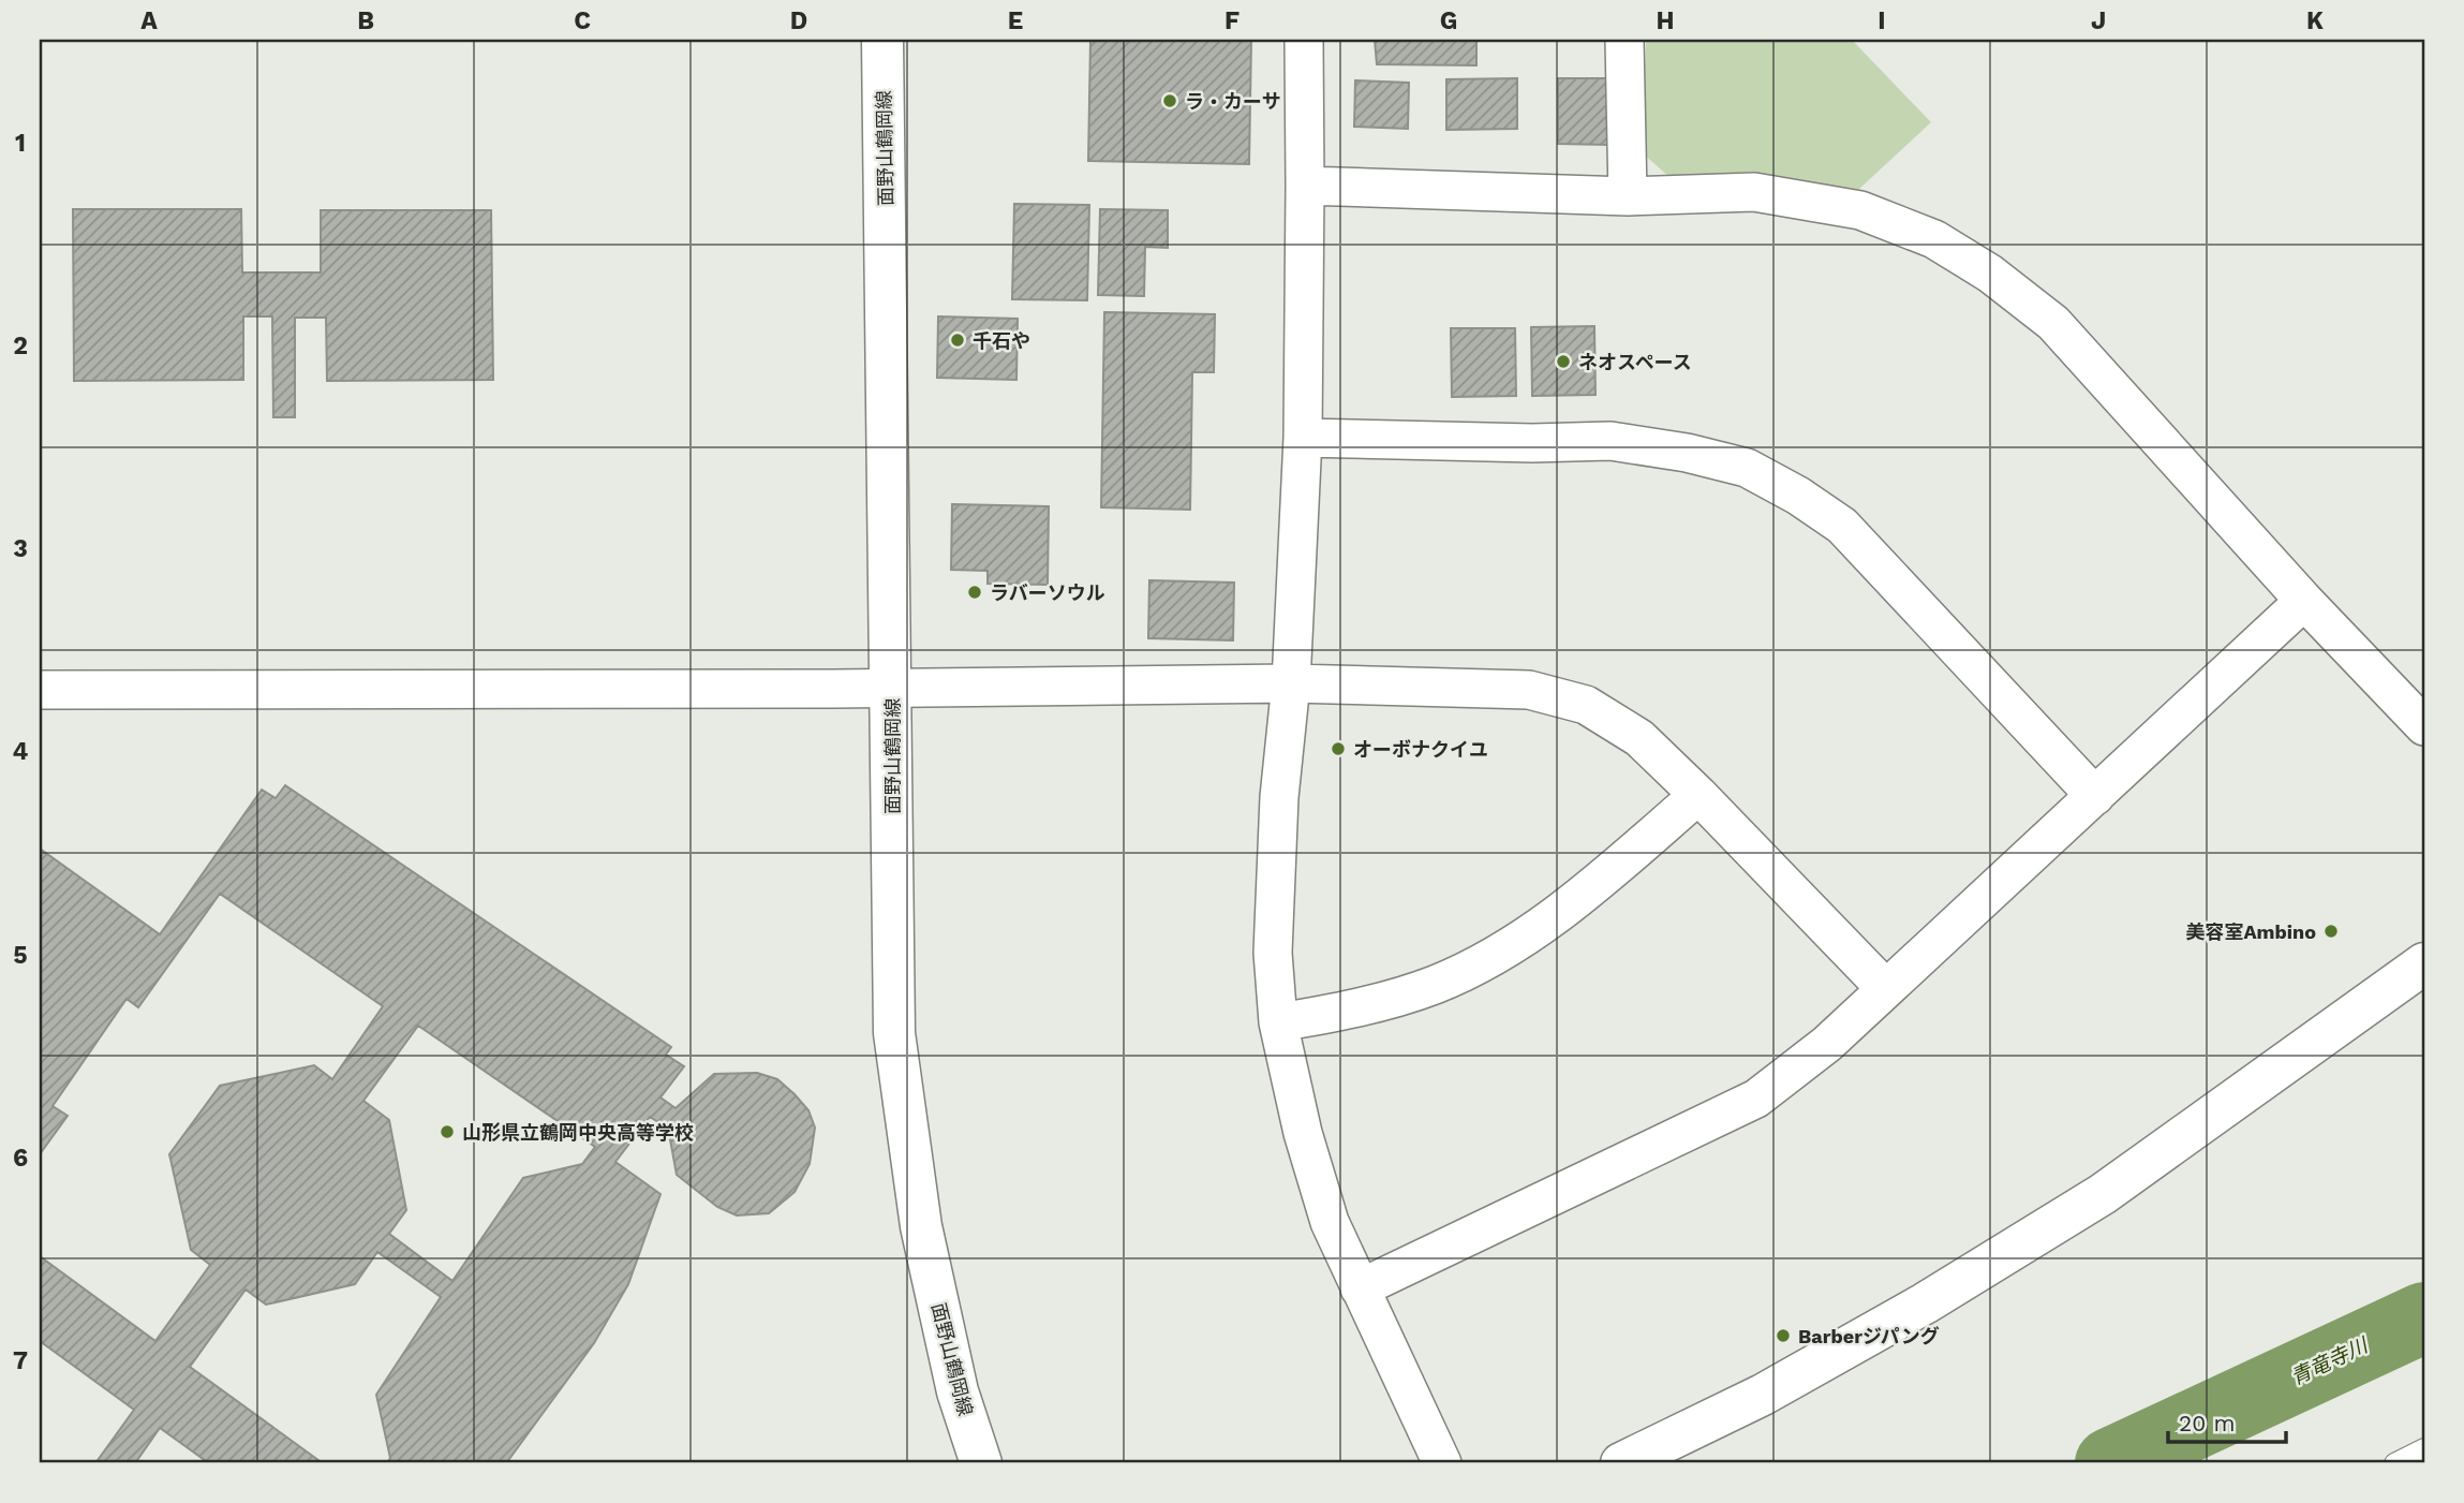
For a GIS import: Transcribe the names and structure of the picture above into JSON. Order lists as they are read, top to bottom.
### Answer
{
  "streets": {
    "main road": ["面野山鶴岡線"]
  },
  "water": ["青竜寺川"],
  "places": [
    "ラ・カーサ",
    "千石や",
    "ネオスペース",
    "ラバーソウル",
    "オーボナクイユ",
    "美容室Ambino",
    "山形県立鶴岡中央高等学校",
    "Barberジパング"
  ],
  "scale_bar": "20 m",
  "grid": {
    "columns": [
      "A",
      "B",
      "C",
      "D",
      "E",
      "F",
      "G",
      "H",
      "I",
      "J",
      "K"
    ],
    "rows": [
      "1",
      "2",
      "3",
      "4",
      "5",
      "6",
      "7"
    ]
  }
}
